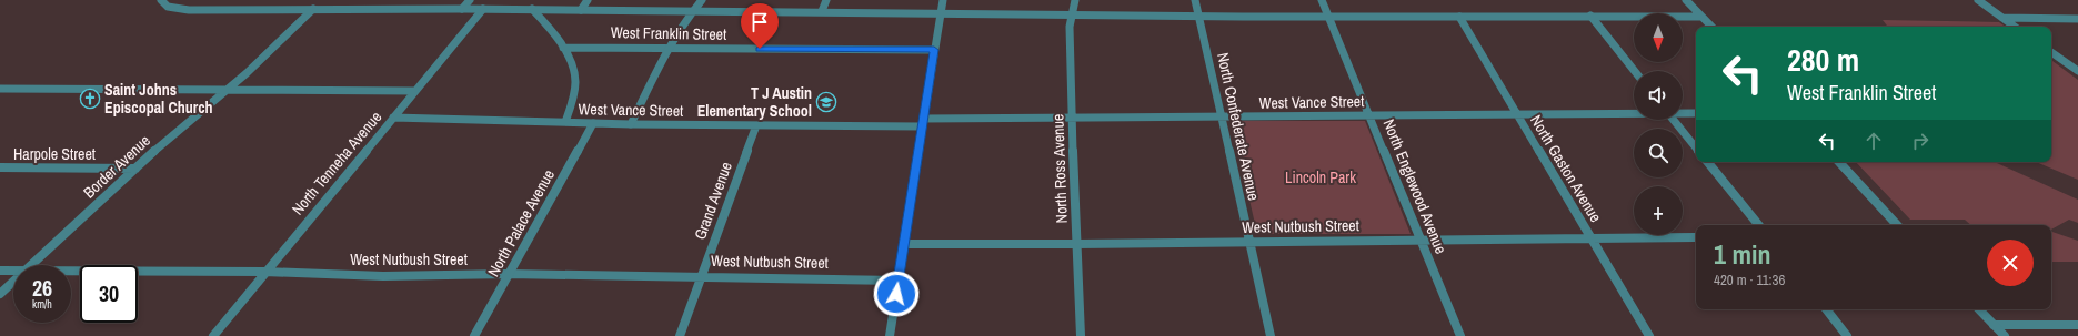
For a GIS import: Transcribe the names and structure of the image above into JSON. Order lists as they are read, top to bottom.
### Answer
{
  "streets": {
    "street": [
      "West Franklin Street",
      "West Vance Street",
      "North Confederate Avenue",
      "Harpole Street",
      "North Tenneha Avenue",
      "Border Avenue",
      "North Ross Avenue",
      "North Gaston Avenue",
      "North Englewood Avenue",
      "Grand Avenue",
      "North Palace Avenue",
      "West Nutbush Street"
    ]
  },
  "crossings": [
    ["West Vance Street", "North Confederate Avenue"],
    ["West Vance Street", "North Tenneha Avenue"],
    ["West Vance Street", "North Ross Avenue"],
    ["West Vance Street", "North Gaston Avenue"],
    ["West Vance Street", "North Englewood Avenue"],
    ["West Vance Street", "Grand Avenue"],
    ["West Vance Street", "North Palace Avenue"],
    ["North Confederate Avenue", "West Nutbush Street"],
    ["Harpole Street", "Border Avenue"],
    ["North Tenneha Avenue", "West Nutbush Street"],
    ["North Ross Avenue", "West Nutbush Street"],
    ["North Gaston Avenue", "West Nutbush Street"],
    ["North Englewood Avenue", "West Nutbush Street"],
    ["Grand Avenue", "West Nutbush Street"],
    ["North Palace Avenue", "West Nutbush Street"]
  ],
  "parks": ["Lincoln Park"],
  "places": {
    "church": ["Saint Johns Episcopal Church"],
    "school or university": ["T J Austin Elementary School"]
  },
  "north": "bottom",
  "page": {
    "map_buttons": "+",
    "turn": ["280 m", "West Franklin Street"],
    "heading": ["1 min", "420 m · 11:36"],
    "speed": "26 km/h",
    "limit": "30"
  }
}
